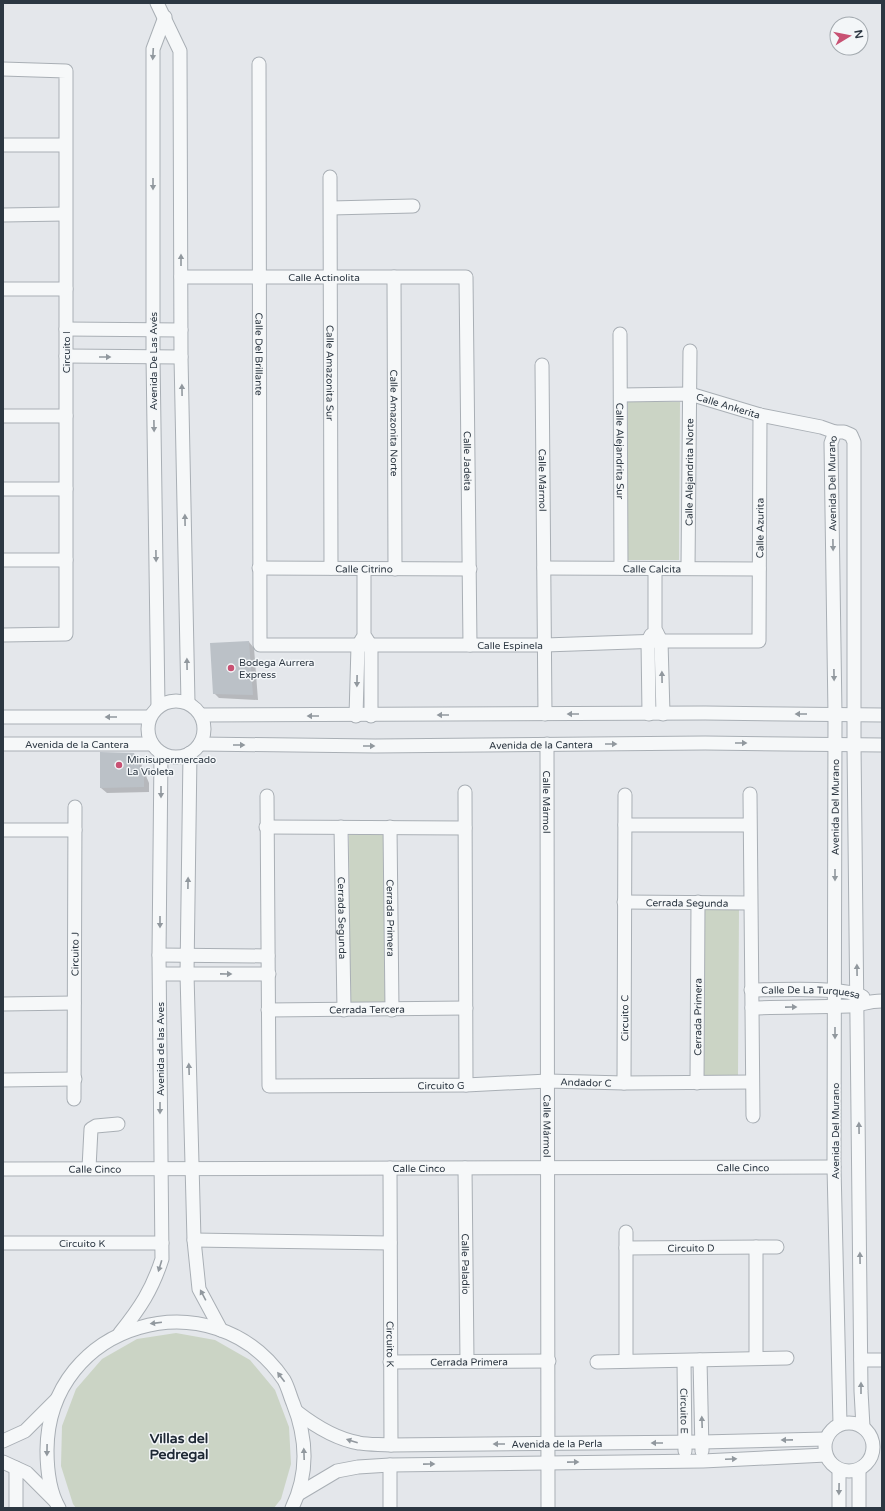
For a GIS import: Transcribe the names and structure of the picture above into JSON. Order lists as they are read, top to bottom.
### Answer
{
  "streets": {
    "street": [
      "Calle Actinolita",
      "Circuito I",
      "Calle Del Brillante",
      "Avenida De Las Avés",
      "Calle Amazonita Sur",
      "Calle Ankerita",
      "Calle Amazonita Norte",
      "Calle Alejandrita Sur",
      "Calle Jadeita",
      "Calle Alejandrita Norte",
      "Calle Mármol",
      "Avenida Del Murano",
      "Calle Azurita",
      "Calle Citrino",
      "Calle Calcita",
      "Calle Espinela",
      "Avenida de la Cantera",
      "Cerrada Segunda",
      "Cerrada Primera",
      "Circuito J",
      "Calle De La Turquesa",
      "Cerrada Tercera",
      "Circuito C",
      "Avenida de las Aves",
      "Andador C",
      "Circuito G",
      "Calle Cinco",
      "Circuito K",
      "Circuito D",
      "Calle Paladio",
      "Circuito E",
      "Avenida de la Perla"
    ]
  },
  "crossings": [
    ["Calle Actinolita", "Calle Del Brillante"],
    ["Calle Actinolita", "Calle Amazonita Sur"],
    ["Calle Actinolita", "Calle Amazonita Norte"],
    ["Calle Actinolita", "Calle Jadeita"],
    ["Calle Del Brillante", "Calle Citrino"],
    ["Calle Del Brillante", "Calle Espinela"],
    ["Avenida De Las Avés", "Avenida de la Cantera"],
    ["Avenida De Las Avés", "Avenida de las Aves"],
    ["Calle Amazonita Sur", "Calle Citrino"],
    ["Calle Ankerita", "Calle Alejandrita Sur"],
    ["Calle Ankerita", "Calle Alejandrita Norte"],
    ["Calle Ankerita", "Avenida Del Murano"],
    ["Calle Ankerita", "Calle Azurita"],
    ["Calle Amazonita Norte", "Calle Citrino"],
    ["Calle Alejandrita Sur", "Calle Calcita"],
    ["Calle Jadeita", "Calle Citrino"],
    ["Calle Jadeita", "Calle Espinela"],
    ["Calle Alejandrita Norte", "Calle Calcita"],
    ["Calle Mármol", "Calle Calcita"],
    ["Calle Mármol", "Calle Espinela"],
    ["Calle Mármol", "Avenida de la Cantera"],
    ["Calle Mármol", "Cerrada Primera"],
    ["Calle Mármol", "Andador C"],
    ["Calle Mármol", "Calle Cinco"],
    ["Calle Mármol", "Avenida de la Perla"],
    ["Avenida Del Murano", "Avenida de la Cantera"],
    ["Avenida Del Murano", "Calle De La Turquesa"],
    ["Avenida Del Murano", "Calle Cinco"],
    ["Avenida Del Murano", "Avenida de la Perla"],
    ["Calle Azurita", "Calle Calcita"],
    ["Calle Azurita", "Calle Espinela"],
    ["Avenida de la Cantera", "Avenida de las Aves"],
    ["Cerrada Segunda", "Cerrada Primera"],
    ["Cerrada Segunda", "Cerrada Tercera"],
    ["Cerrada Segunda", "Circuito C"],
    ["Cerrada Primera", "Cerrada Tercera"],
    ["Cerrada Primera", "Circuito K"],
    ["Cerrada Primera", "Calle Paladio"],
    ["Cerrada Tercera", "Circuito G"],
    ["Circuito C", "Andador C"],
    ["Avenida de las Aves", "Calle Cinco"],
    ["Avenida de las Aves", "Circuito K"],
    ["Andador C", "Circuito G"],
    ["Calle Cinco", "Circuito K"],
    ["Calle Cinco", "Calle Paladio"],
    ["Circuito K", "Avenida de la Perla"],
    ["Circuito E", "Avenida de la Perla"]
  ],
  "districts": ["Villas del Pedregal"],
  "places": ["Bodega Aurrera Express", "Minisupermercado La Violeta"],
  "north": "right"
}
